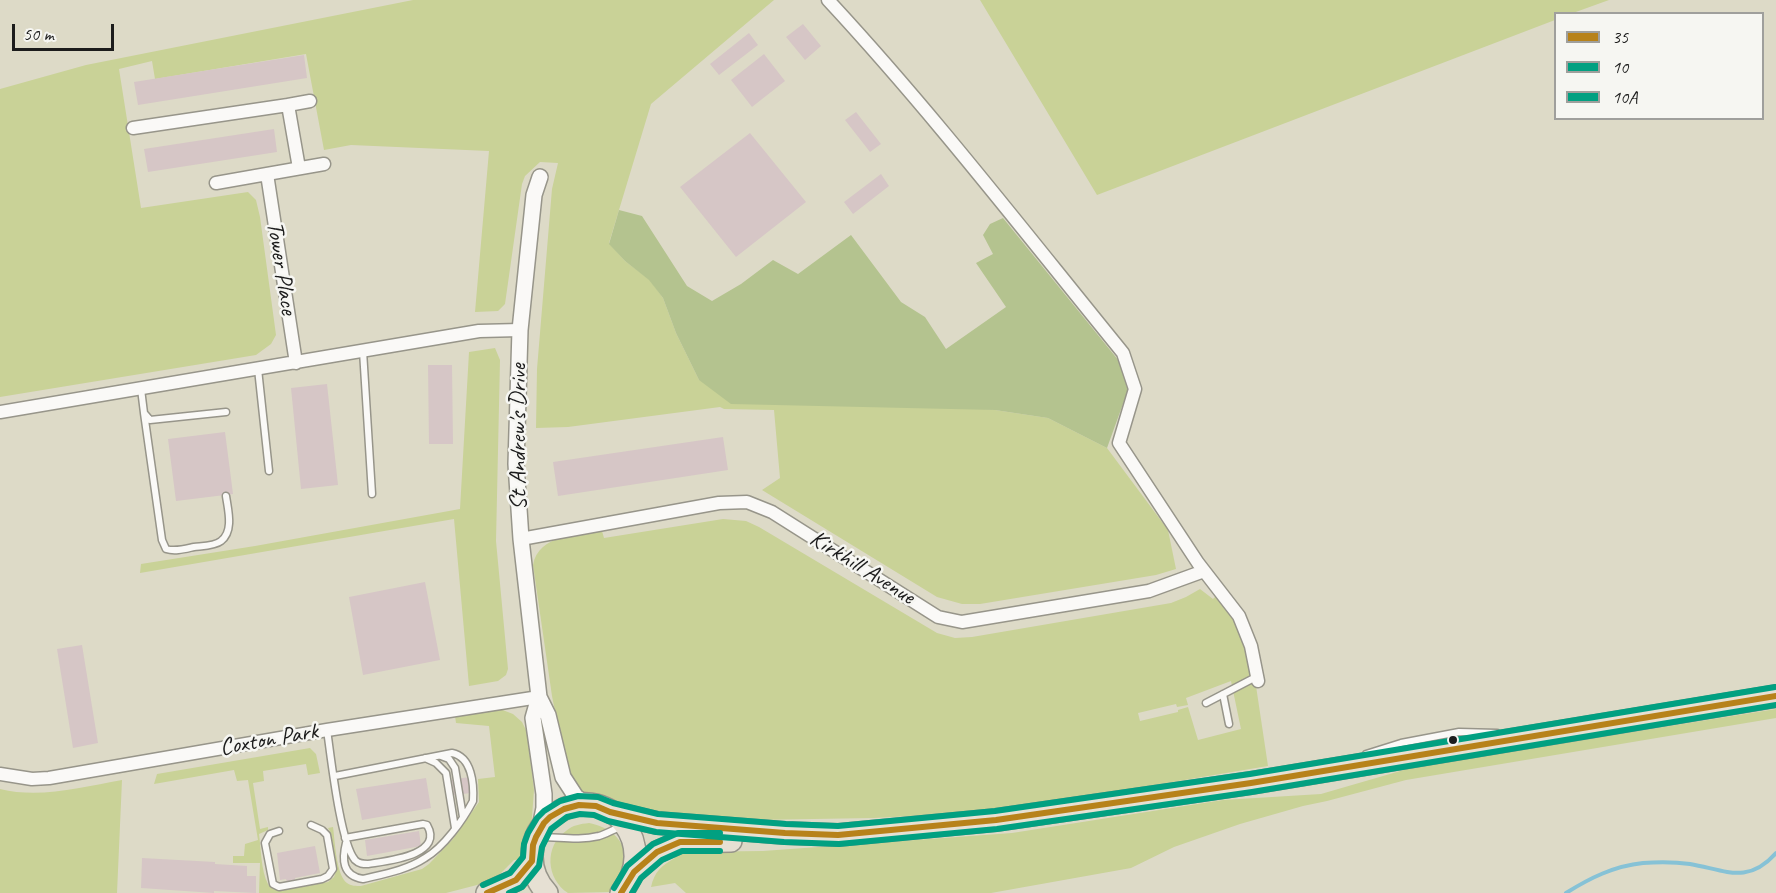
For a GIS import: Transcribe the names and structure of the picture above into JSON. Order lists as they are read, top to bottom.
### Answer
{
  "streets": {
    "street": [
      "Tower Place",
      "St Andrew's Drive",
      "Kirkhill Avenue",
      "Coxton Park"
    ]
  },
  "crossings": [
    ["St Andrew's Drive", "Kirkhill Avenue"],
    ["St Andrew's Drive", "Coxton Park"]
  ],
  "lines": ["transit line 10A", "transit line 35", "transit line 10"],
  "legend": ["35", "10", "10A"],
  "scale_bar": "50 m"
}
